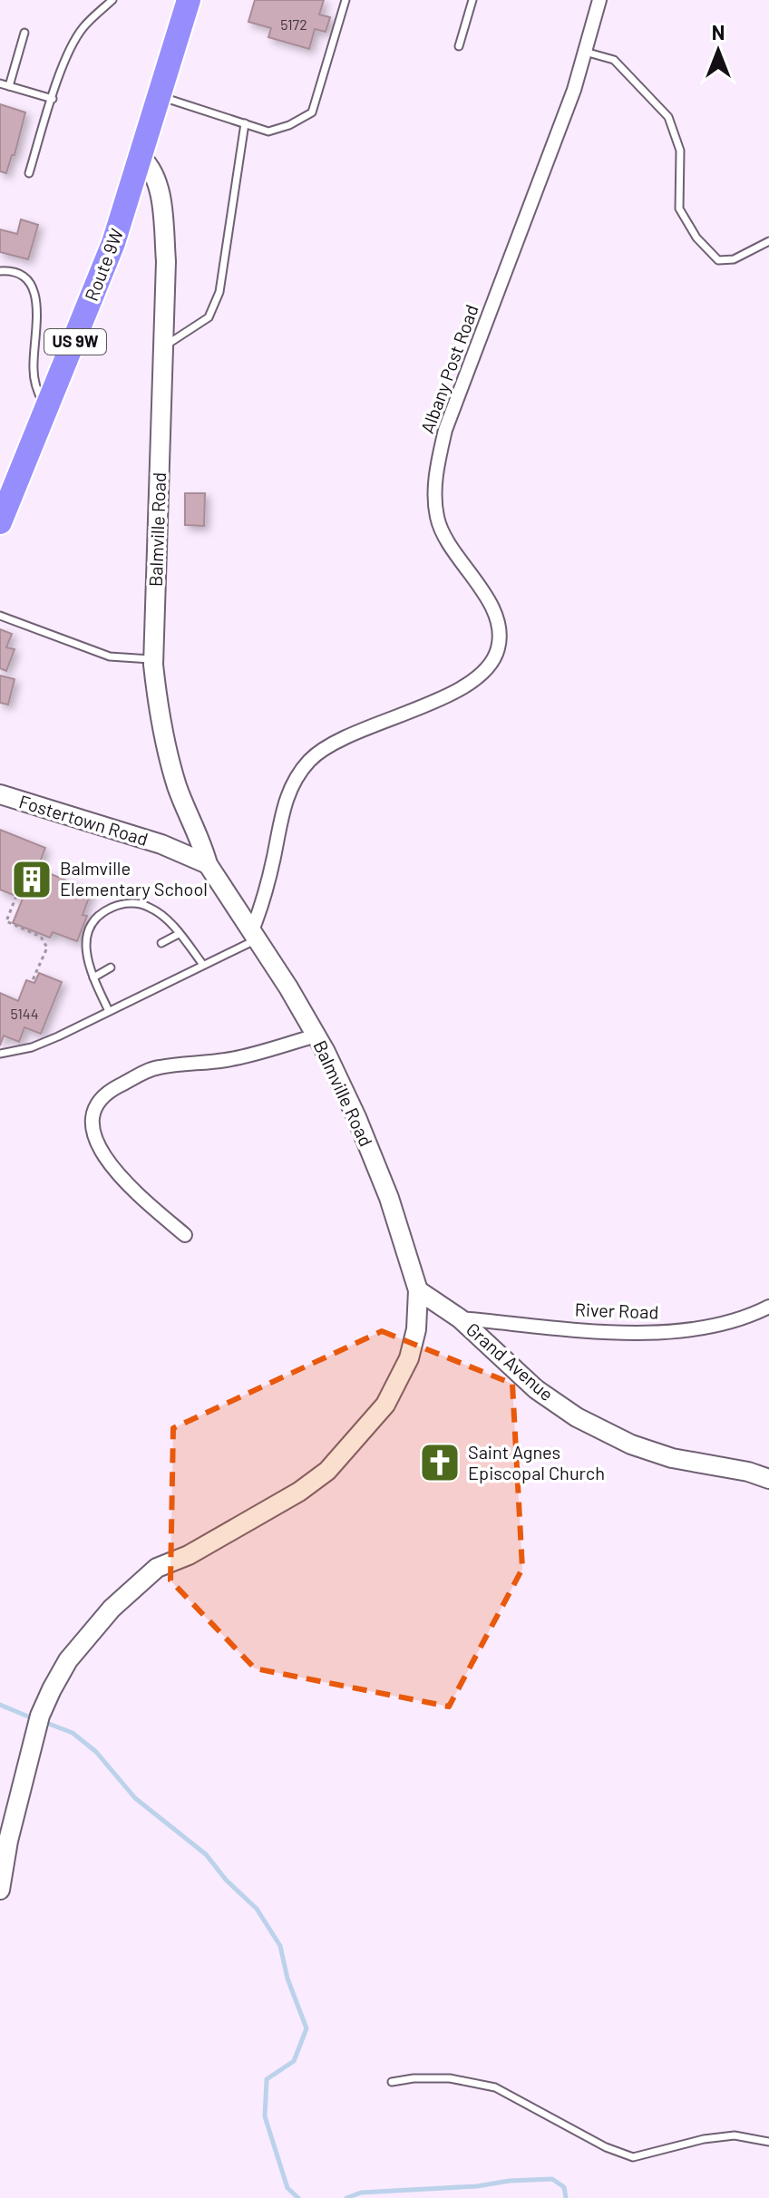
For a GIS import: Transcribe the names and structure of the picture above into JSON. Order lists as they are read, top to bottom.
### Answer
{
  "streets": {
    "highway": ["Route 9W", "US 9W"],
    "street": [
      "Albany Post Road",
      "Balmville Road",
      "Fostertown Road",
      "River Road",
      "Grand Avenue"
    ]
  },
  "crossings": [
    ["Route 9W", "Balmville Road"],
    ["Albany Post Road", "Balmville Road"],
    ["Balmville Road", "Fostertown Road"],
    ["Balmville Road", "Grand Avenue"],
    ["River Road", "Grand Avenue"]
  ],
  "places": {
    "building": ["Balmville Elementary School"],
    "church": ["Saint Agnes Episcopal Church"]
  },
  "house_numbers": ["5172", "5144"],
  "north": "top"
}
